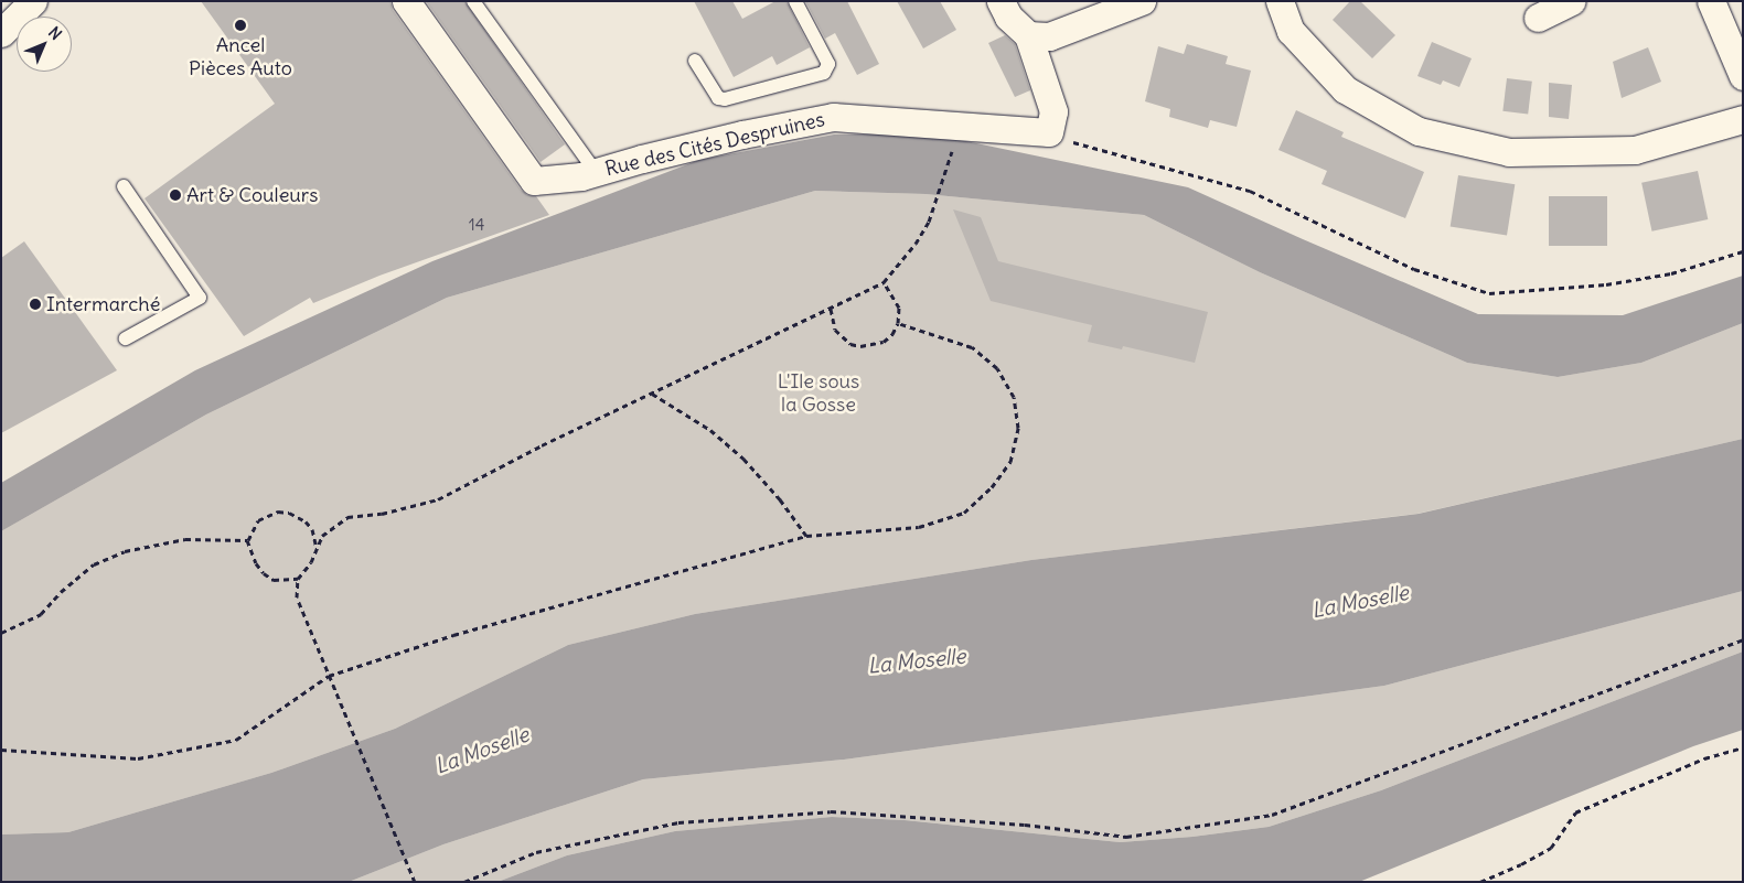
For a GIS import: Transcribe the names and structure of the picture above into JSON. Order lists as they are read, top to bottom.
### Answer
{
  "streets": {
    "street": ["Rue des Cités Despruines"]
  },
  "water": ["La Moselle"],
  "parks": ["L'Ile sous la Gosse"],
  "places": ["Ancel Pièces Auto", "Art & Couleurs", "Intermarché"],
  "house_numbers": ["14"],
  "north": "top right"
}
